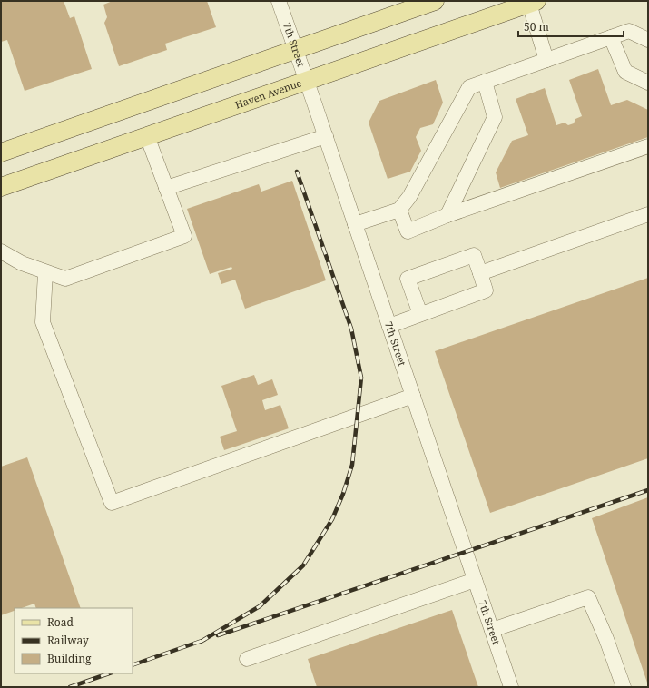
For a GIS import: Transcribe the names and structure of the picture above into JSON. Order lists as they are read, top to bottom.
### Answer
{
  "streets": {
    "main road": ["Haven Avenue"],
    "street": ["7th Street"]
  },
  "crossings": [
    ["7th Street", "Haven Avenue"]
  ],
  "legend": ["Road", "Railway", "Building"],
  "scale_bar": "50 m"
}
